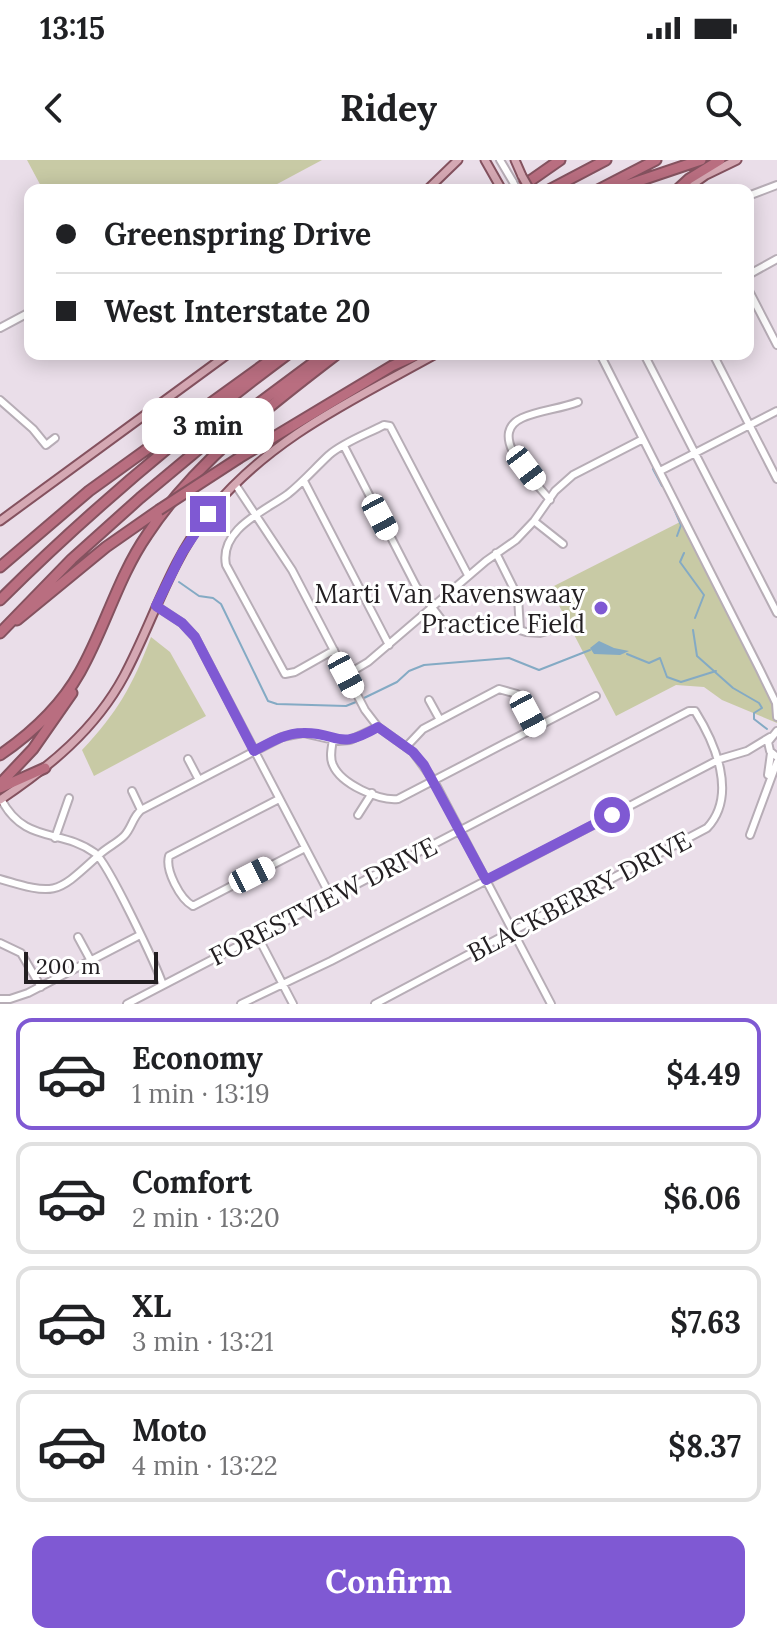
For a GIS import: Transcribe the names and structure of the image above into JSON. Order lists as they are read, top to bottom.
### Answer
{
  "streets": {
    "street": ["BLACKBERRY DRIVE", "FORESTVIEW DRIVE"]
  },
  "crossings": [
    ["BLACKBERRY DRIVE", "FORESTVIEW DRIVE"]
  ],
  "places": ["Marti Van Ravenswaay Practice Field"],
  "scale_bar": "200 m",
  "page": {
    "status": "13:15",
    "header": "Ridey",
    "banner": ["Greenspring Drive", "West Interstate 20"],
    "bubble": "3 min",
    "scale": "200 m",
    "list": [
      {
        "name": "Economy",
        "note": "1 min · 13:19",
        "value": "$4.49"
      },
      {
        "name": "Comfort",
        "note": "2 min · 13:20",
        "value": "$6.06"
      },
      {
        "name": "XL",
        "note": "3 min · 13:21",
        "value": "$7.63"
      },
      {
        "name": "Moto",
        "note": "4 min · 13:22",
        "value": "$8.37"
      }
    ],
    "buttons": "Confirm"
  }
}
